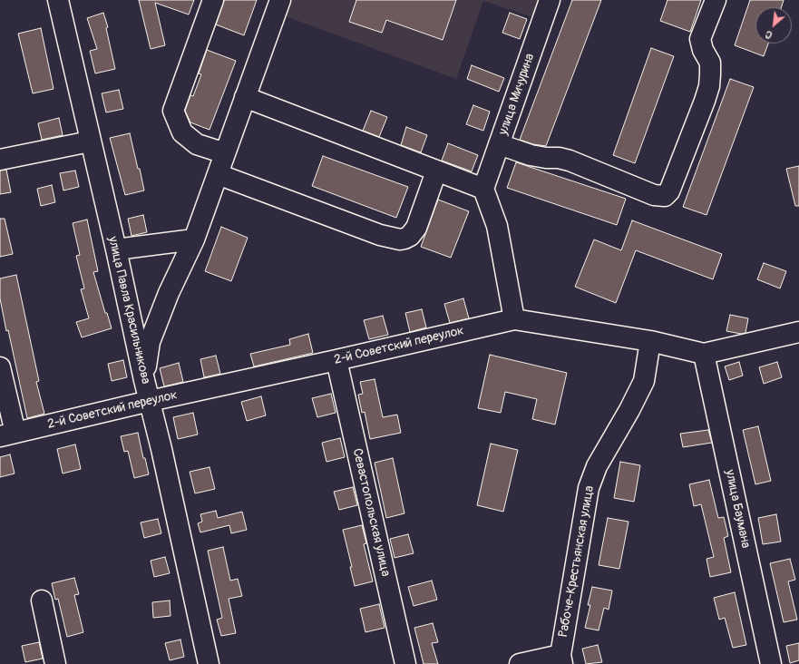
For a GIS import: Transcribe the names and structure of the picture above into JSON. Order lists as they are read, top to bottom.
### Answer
{
  "streets": {
    "street": [
      "улица Мичурина",
      "улица Павла Красильникова",
      "2-й Советский переулок",
      "улица Баумана",
      "Севастопольская улица",
      "Рабоче-Крестьянская улица"
    ]
  },
  "crossings": [
    ["улица Павла Красильникова", "2-й Советский переулок"],
    ["2-й Советский переулок", "улица Баумана"],
    ["2-й Советский переулок", "Севастопольская улица"],
    ["2-й Советский переулок", "Рабоче-Крестьянская улица"]
  ],
  "north": "bottom left"
}
